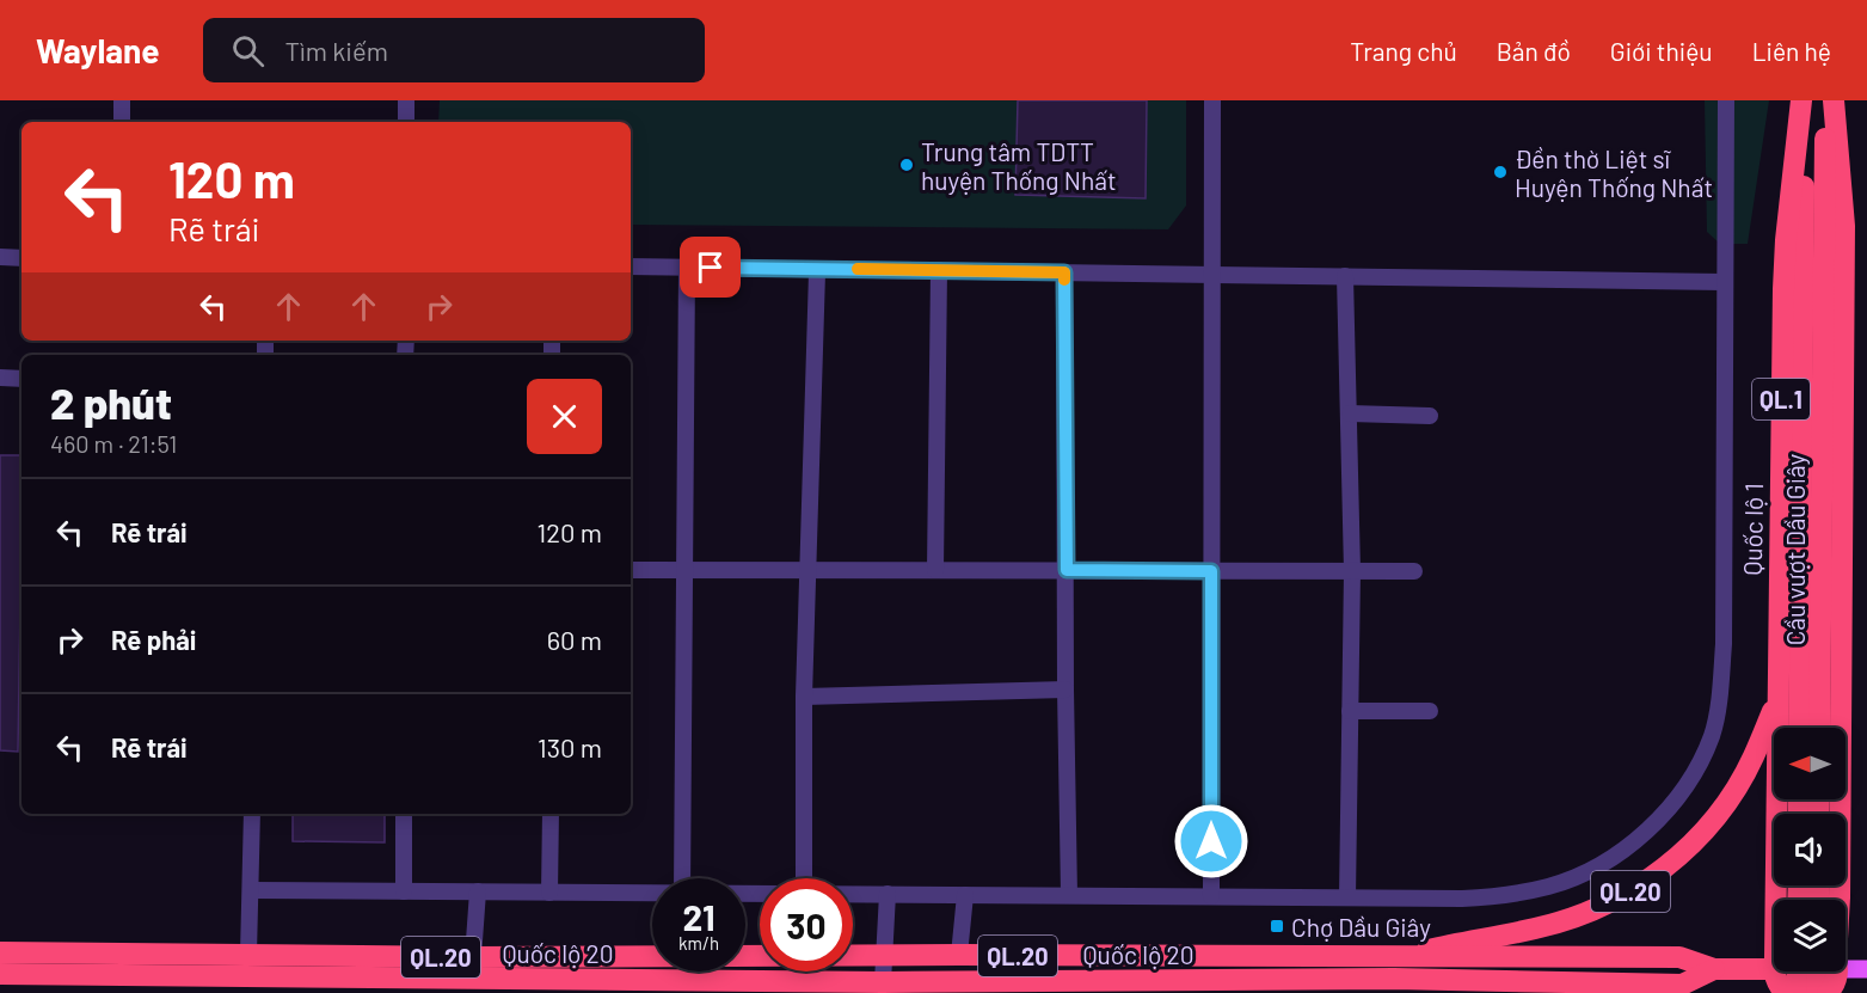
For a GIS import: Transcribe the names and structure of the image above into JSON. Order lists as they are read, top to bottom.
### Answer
{
  "streets": {
    "highway": [
      "QL.1",
      "Quốc lộ 1",
      "Cầu vượt Dầu Giây",
      "QL.20",
      "Quốc lộ 20"
    ]
  },
  "crossings": [
    ["Quốc lộ 1", "Cầu vượt Dầu Giây"],
    ["Quốc lộ 1", "QL.20"],
    ["Quốc lộ 1", "Quốc lộ 20"],
    ["QL.20", "Quốc lộ 20"]
  ],
  "places": {
    "other": ["Trung tâm TDTT huyện Thống Nhất", "Đền thờ Liệt sĩ Huyện Thống Nhất"],
    "transit": ["Chợ Dầu Giây"]
  },
  "north": "left",
  "page": {
    "header": "Waylane",
    "search": "Tìm kiếm",
    "nav": [
      "Trang chủ",
      "Bản đồ",
      "Giới thiệu",
      "Liên hệ"
    ],
    "turn": ["120 m", "Rẽ trái"],
    "heading": ["2 phút", "460 m · 21:51"],
    "list": [
      {
        "name": "Rẽ trái",
        "value": "120 m"
      },
      {
        "name": "Rẽ phải",
        "value": "60 m"
      },
      {
        "name": "Rẽ trái",
        "value": "130 m"
      }
    ],
    "speed": "21 km/h",
    "limit": "30"
  }
}
